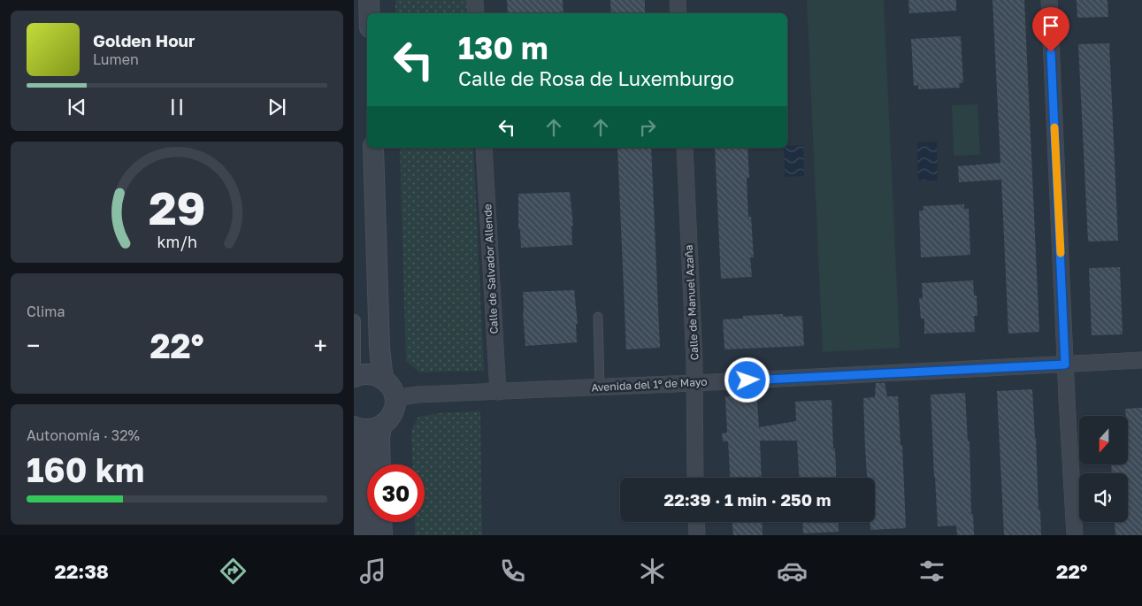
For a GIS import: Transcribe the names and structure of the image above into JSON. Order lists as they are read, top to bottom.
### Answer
{
  "streets": {
    "street": ["Calle de Salvador Allende", "Calle de Manuel Azaña", "Avenida del 1º de Mayo"]
  },
  "crossings": [
    ["Calle de Salvador Allende", "Avenida del 1º de Mayo"],
    ["Calle de Manuel Azaña", "Avenida del 1º de Mayo"]
  ],
  "north": "bottom",
  "page": {
    "turn": ["130 m", "Calle de Rosa de Luxemburgo"],
    "song": ["Golden Hour", "Lumen"],
    "tile": [
      "Clima",
      ["Autonomía · 32%", "160 km"]
    ],
    "heat": ["−", "22°", "+"],
    "limit": "30",
    "trip": "22:39 · 1 min · 250 m",
    "tabs": ["22:38", "22°"],
    "gauge": ["29", "km/h"]
  }
}
